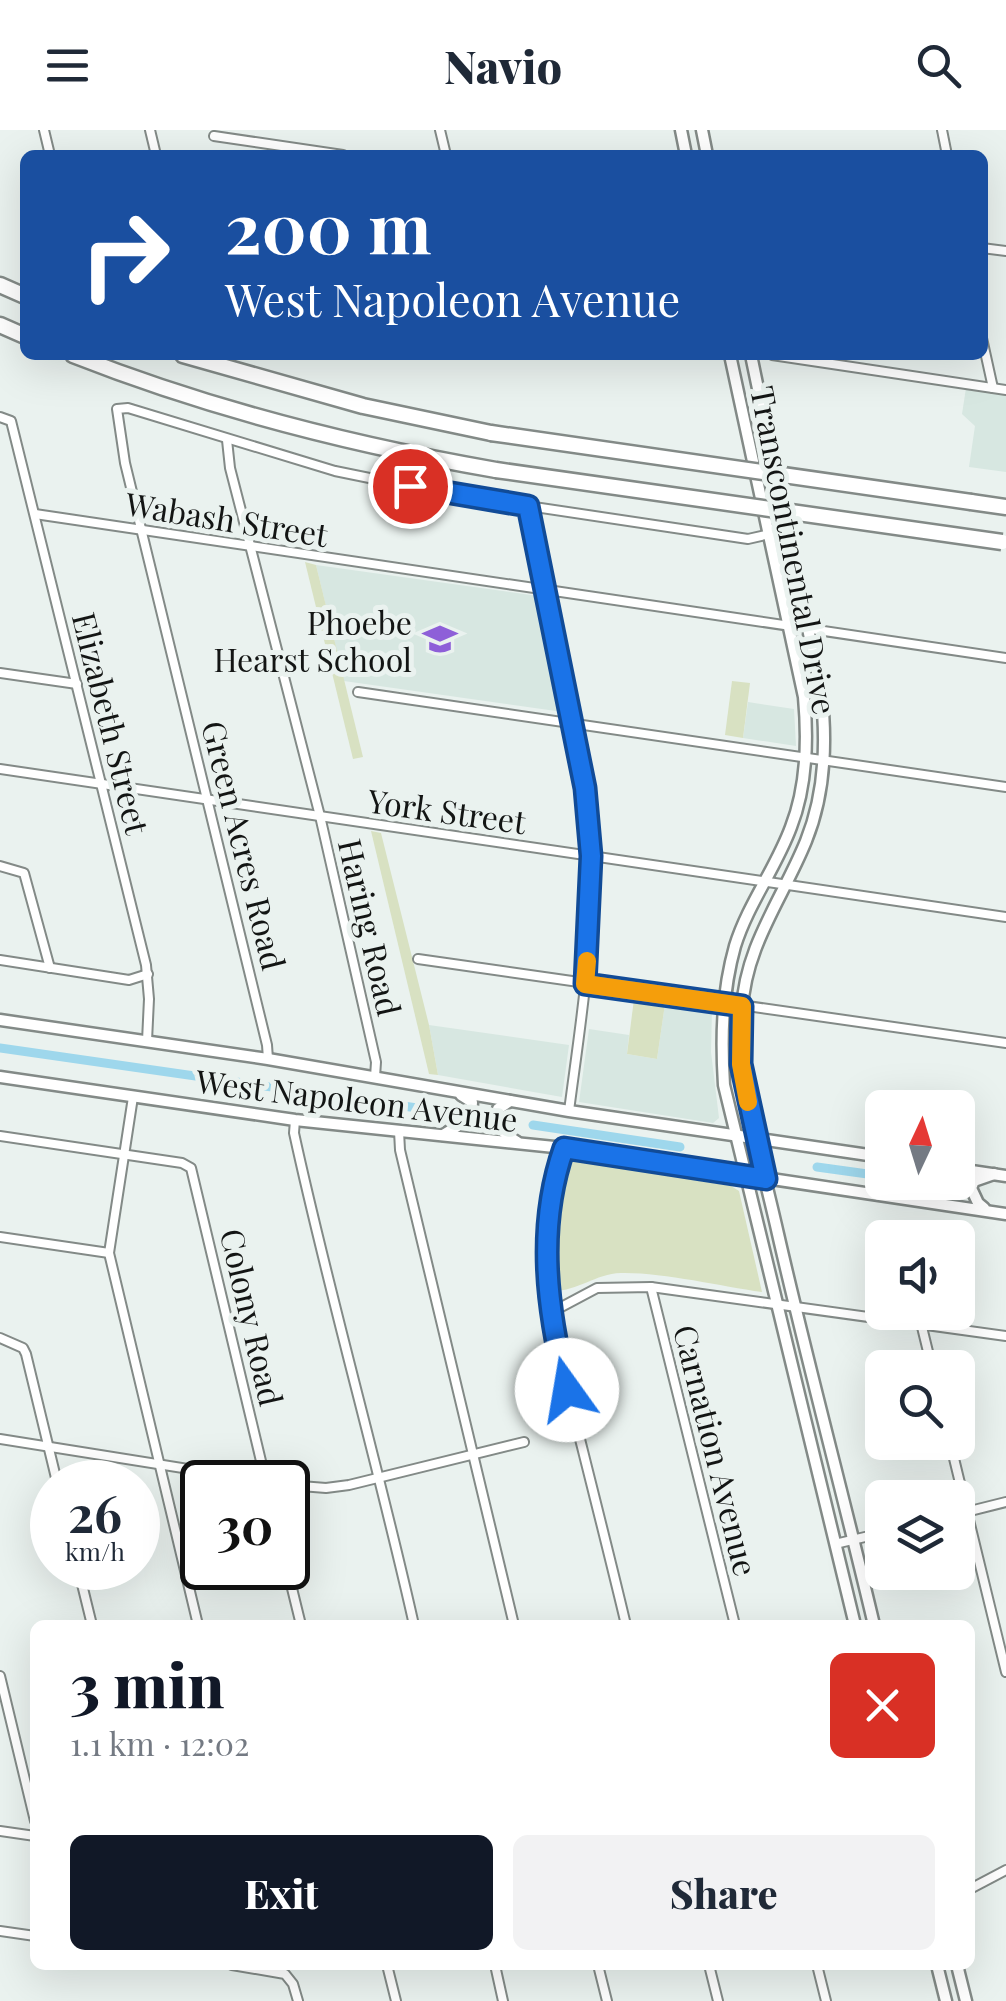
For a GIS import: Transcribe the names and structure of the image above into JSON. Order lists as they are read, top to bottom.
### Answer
{
  "streets": {
    "street": [
      "Wabash Street",
      "Transcontinental Drive",
      "Elizabeth Street",
      "York Street",
      "Green Acres Road",
      "Haring Road",
      "West Napoleon Avenue",
      "Colony Road",
      "Carnation Avenue"
    ]
  },
  "crossings": [
    ["Wabash Street", "Transcontinental Drive"],
    ["Wabash Street", "Elizabeth Street"],
    ["Wabash Street", "Green Acres Road"],
    ["Wabash Street", "Haring Road"],
    ["Transcontinental Drive", "York Street"],
    ["Transcontinental Drive", "West Napoleon Avenue"],
    ["Elizabeth Street", "York Street"],
    ["Elizabeth Street", "West Napoleon Avenue"],
    ["York Street", "Green Acres Road"],
    ["York Street", "Haring Road"],
    ["Green Acres Road", "Haring Road"],
    ["Green Acres Road", "West Napoleon Avenue"],
    ["Haring Road", "West Napoleon Avenue"]
  ],
  "places": {
    "school or university": ["Phoebe Hearst School"]
  },
  "north": "top",
  "page": {
    "header": "Navio",
    "turn": ["200 m", "West Napoleon Avenue"],
    "speed": "26 km/h",
    "limit": "30",
    "heading": ["3 min", "1.1 km · 12:02"],
    "buttons": ["Exit", "Share"]
  }
}
